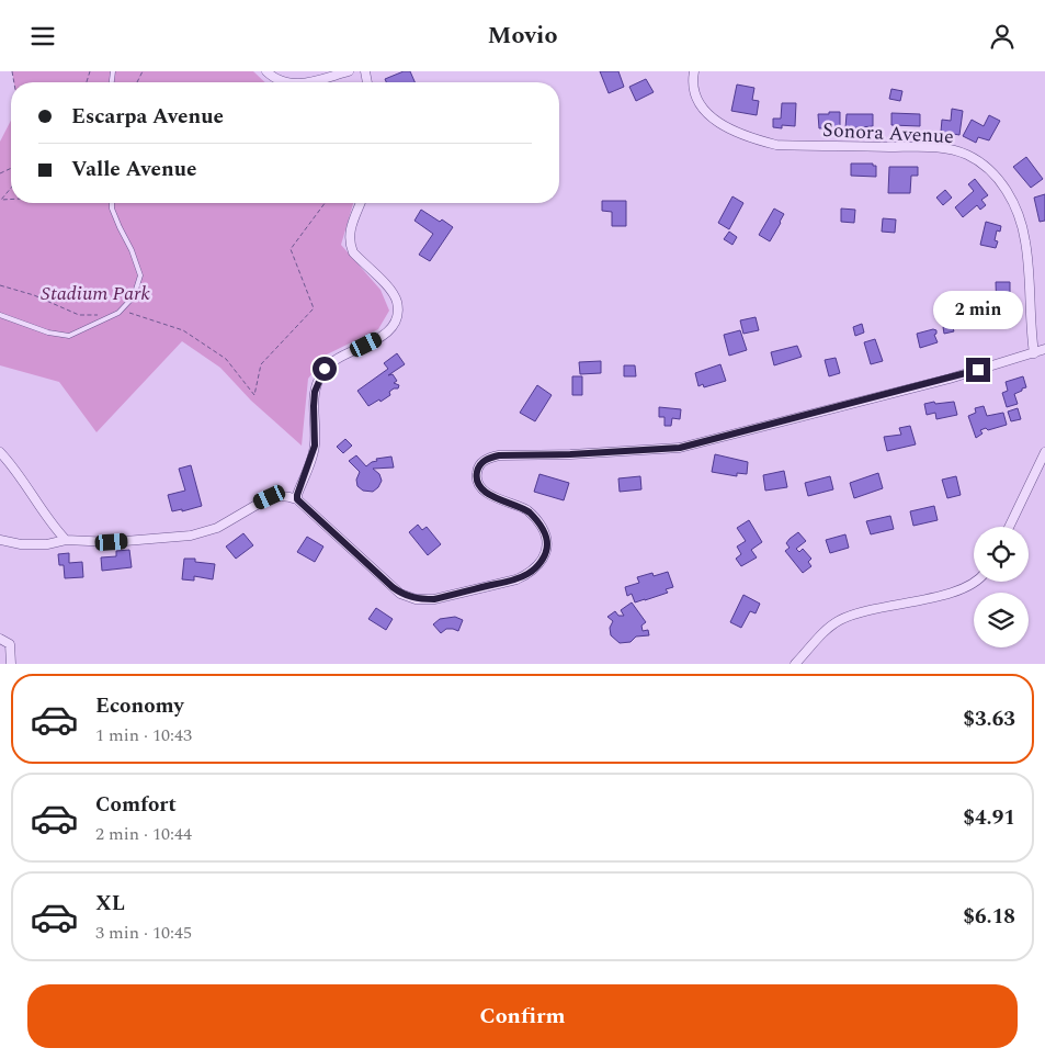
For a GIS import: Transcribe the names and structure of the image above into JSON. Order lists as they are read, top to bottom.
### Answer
{
  "streets": {
    "street": ["Sonora Avenue"]
  },
  "parks": ["Stadium Park"],
  "page": {
    "header": "Movio",
    "banner": ["Escarpa Avenue", "Valle Avenue"],
    "bubble": "2 min",
    "list": [
      {
        "name": "Economy",
        "note": "1 min · 10:43",
        "value": "$3.63"
      },
      {
        "name": "Comfort",
        "note": "2 min · 10:44",
        "value": "$4.91"
      },
      {
        "name": "XL",
        "note": "3 min · 10:45",
        "value": "$6.18"
      }
    ],
    "buttons": "Confirm"
  }
}
